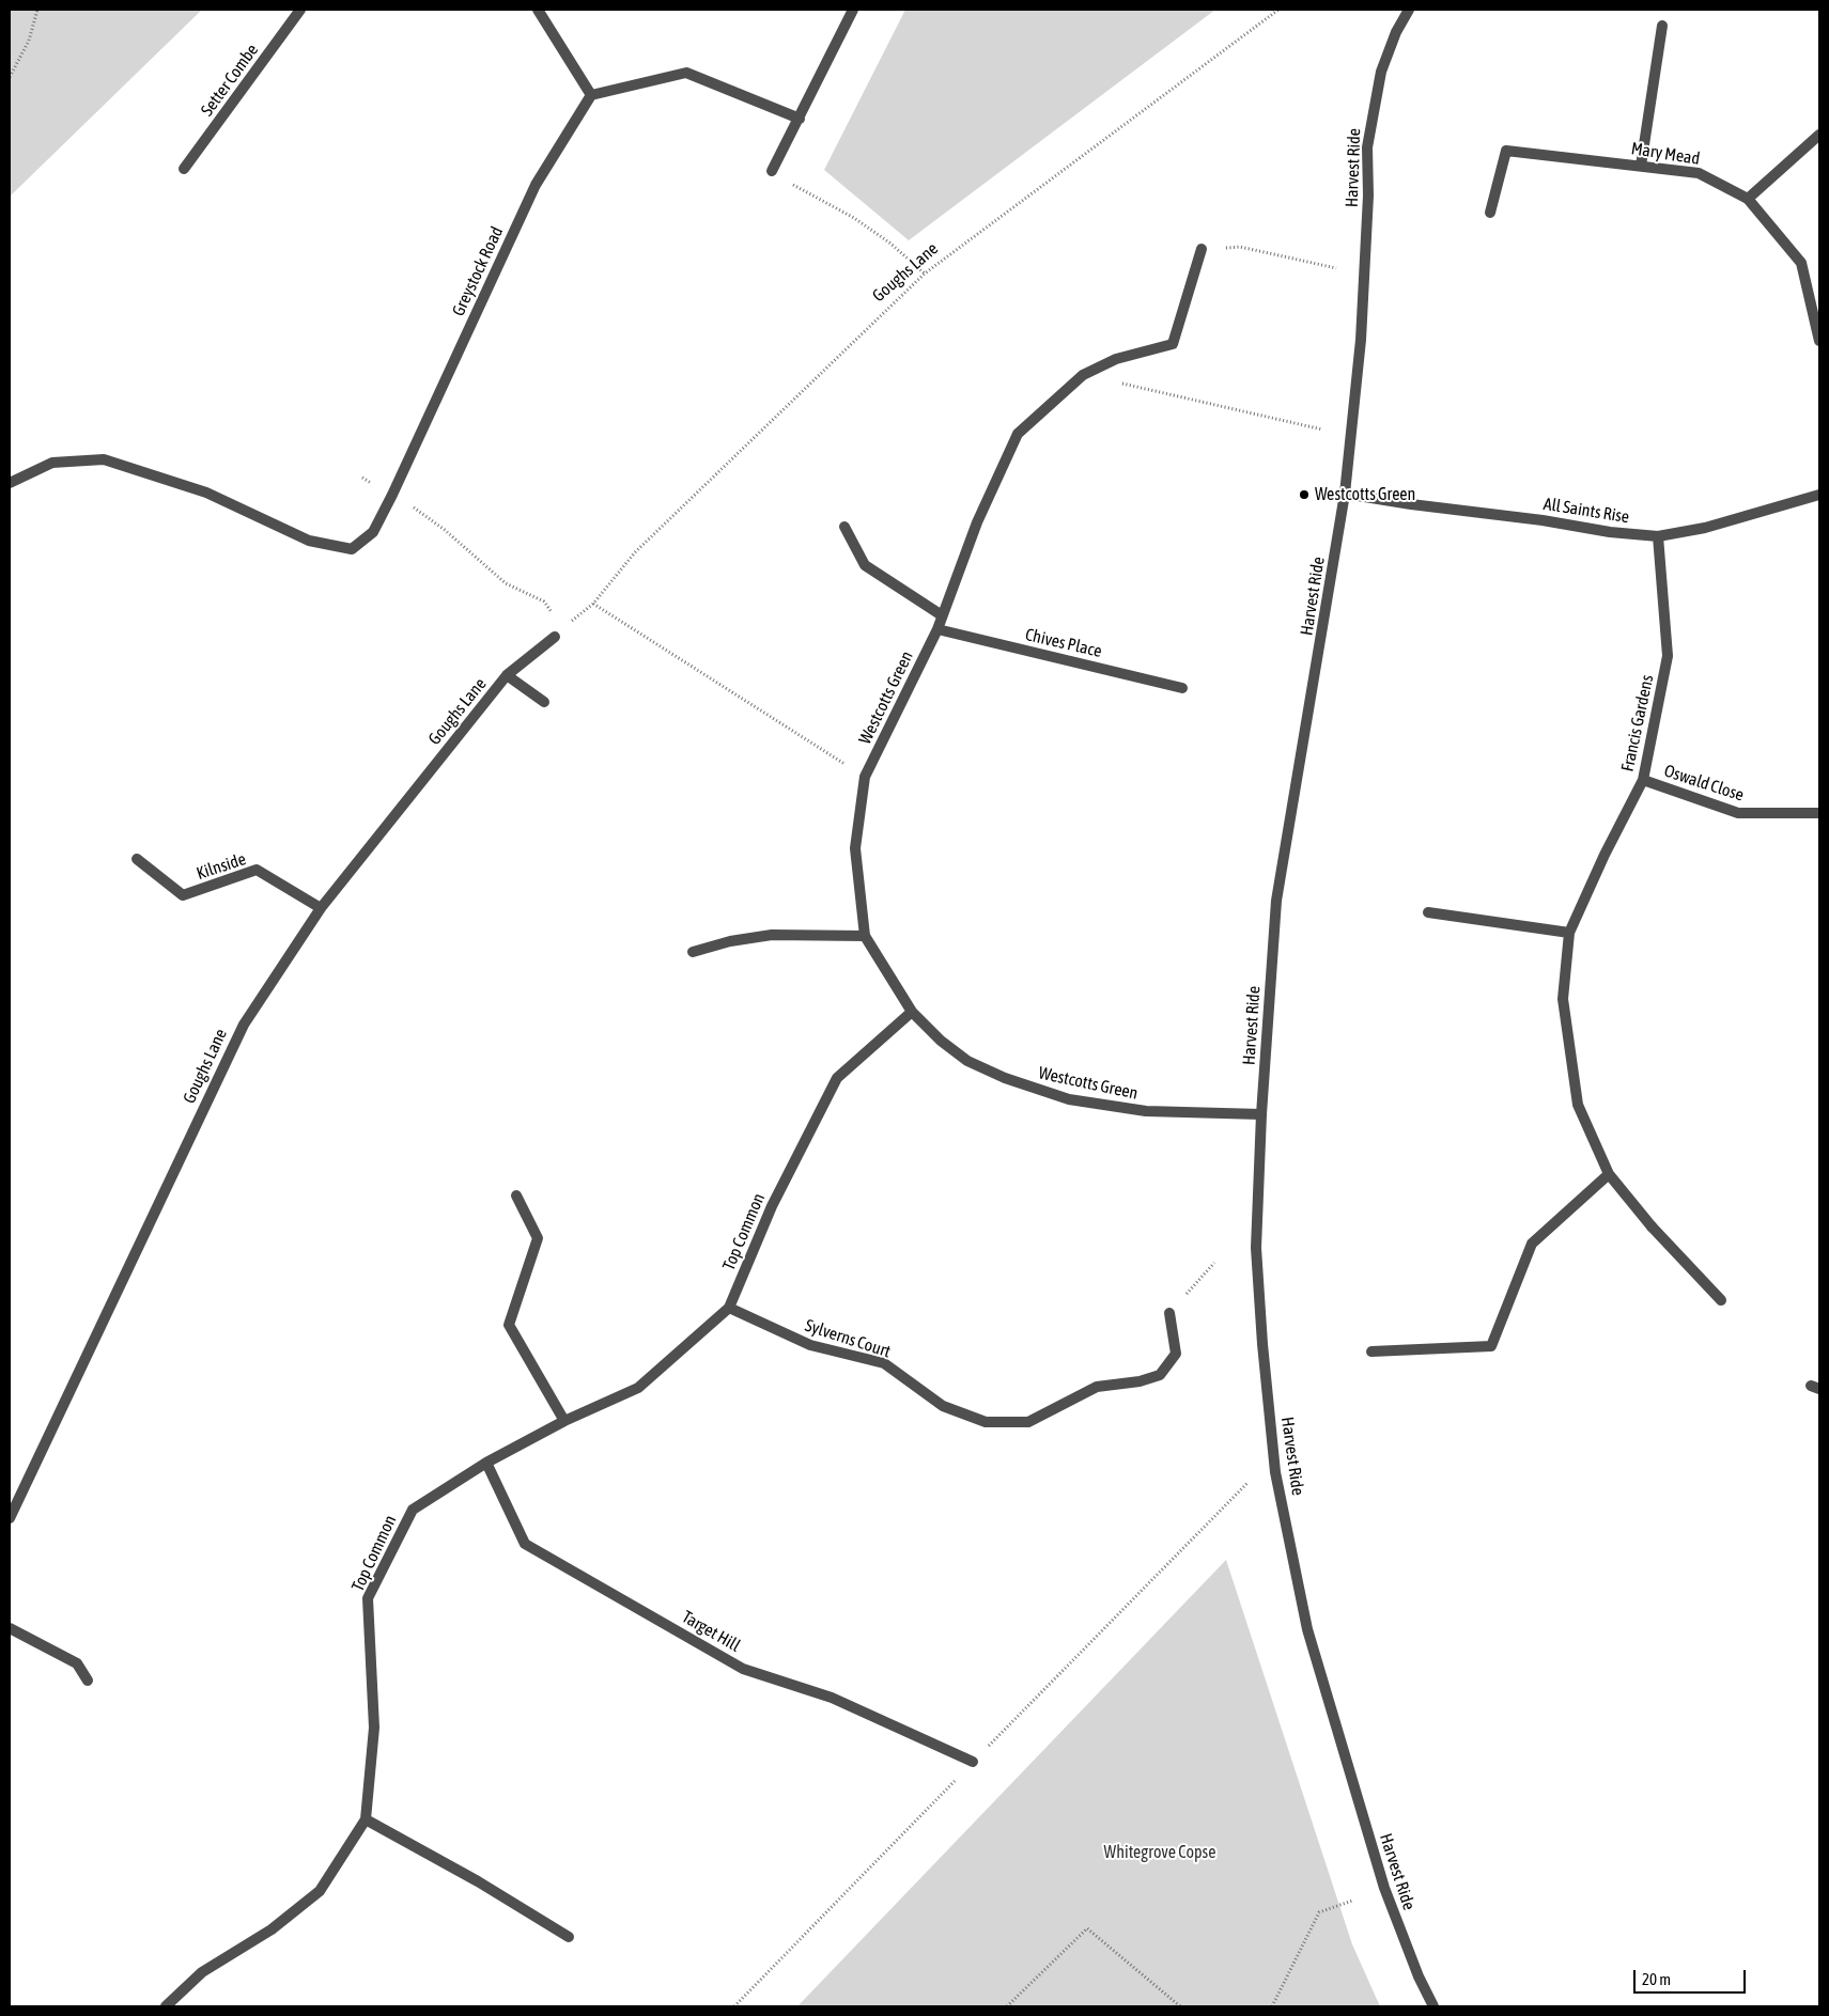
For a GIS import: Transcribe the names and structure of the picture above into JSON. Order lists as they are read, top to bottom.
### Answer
{
  "streets": {
    "street": [
      "Setter Combe",
      "Mary Mead",
      "Harvest Ride",
      "Greystock Road",
      "Goughs Lane",
      "All Saints Rise",
      "Chives Place",
      "Westcotts Green",
      "Francis Gardens",
      "Oswald Close",
      "Kilnside",
      "Top Common",
      "Sylverns Court",
      "Target Hill"
    ]
  },
  "crossings": [
    ["Harvest Ride", "All Saints Rise"],
    ["Harvest Ride", "Westcotts Green"],
    ["Goughs Lane", "Westcotts Green"],
    ["Goughs Lane", "Kilnside"],
    ["All Saints Rise", "Francis Gardens"],
    ["Chives Place", "Westcotts Green"],
    ["Westcotts Green", "Top Common"],
    ["Francis Gardens", "Oswald Close"],
    ["Top Common", "Sylverns Court"],
    ["Top Common", "Target Hill"]
  ],
  "parks": ["Whitegrove Copse"],
  "places": ["Westcotts Green"],
  "scale_bar": "20 m"
}
